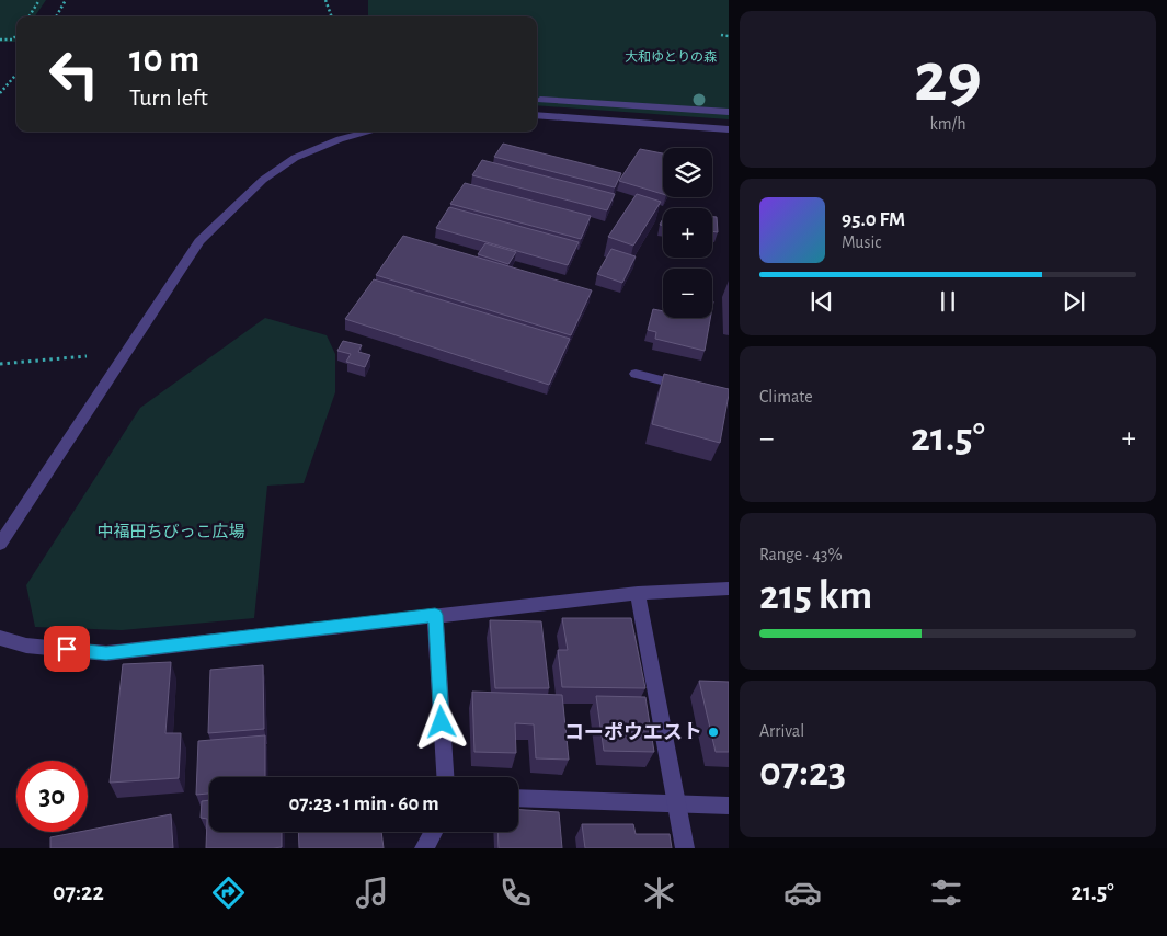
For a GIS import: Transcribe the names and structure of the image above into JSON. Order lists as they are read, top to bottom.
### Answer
{
  "parks": ["大和ゆとりの森", "中福田ちびっこ広場"],
  "places": ["コーポウエスト"],
  "page": {
    "tile": [
      ["29", "km/h"],
      "Climate",
      ["Range · 43%", "215 km"],
      ["Arrival", "07:23"]
    ],
    "turn": ["10 m", "Turn left"],
    "map_buttons": ["+", "−"],
    "song": ["95.0 FM", "Music"],
    "heat": ["−", "21.5°", "+"],
    "limit": "30",
    "trip": "07:23 · 1 min · 60 m",
    "tabs": ["07:22", "21.5°"]
  }
}
